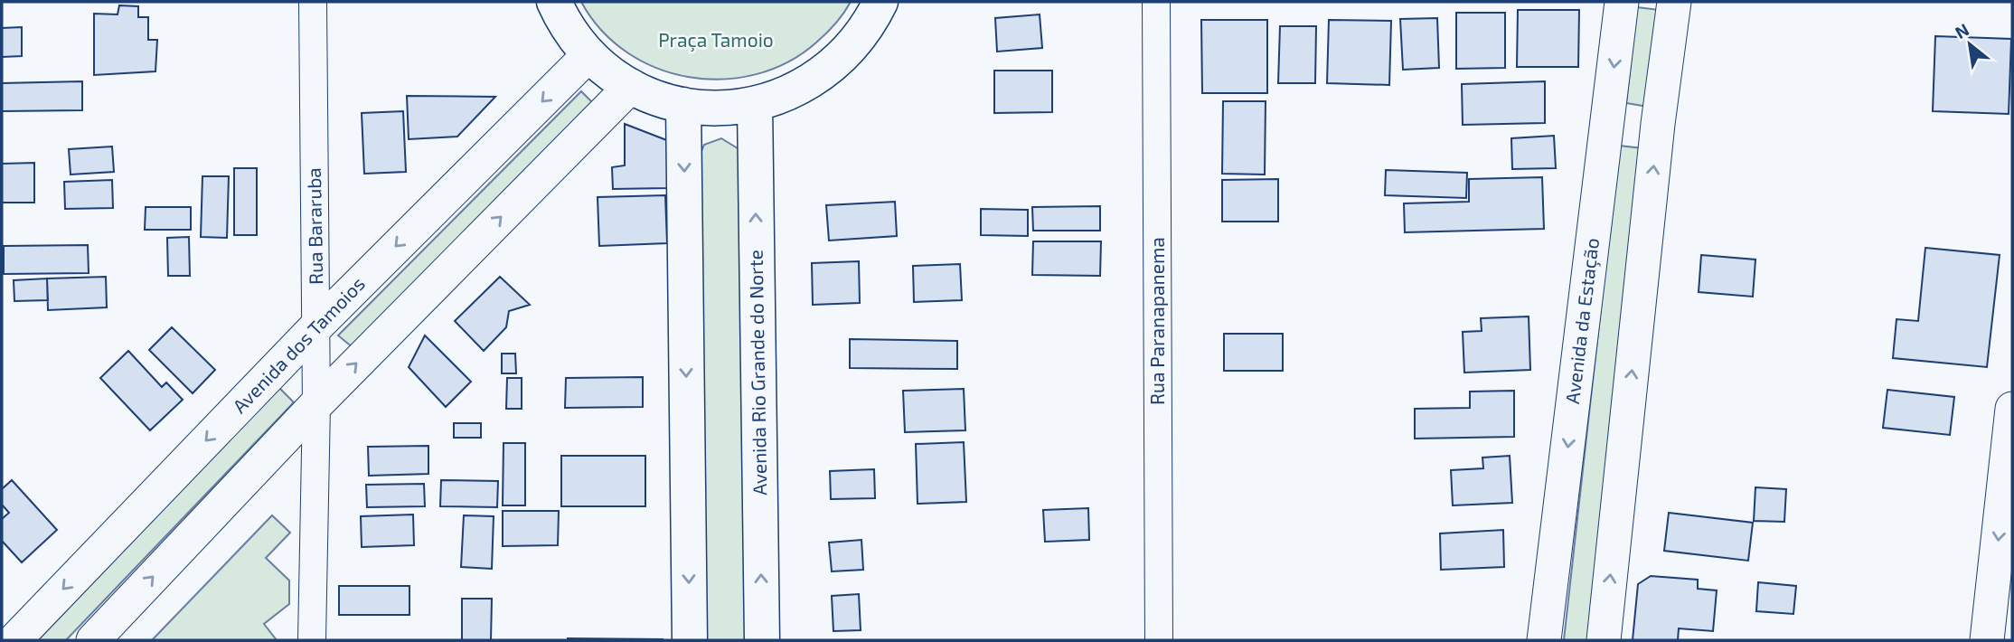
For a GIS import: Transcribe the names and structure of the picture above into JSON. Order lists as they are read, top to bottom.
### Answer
{
  "streets": {
    "main road": ["Avenida Rio Grande do Norte"],
    "street": [
      "Rua Bararuba",
      "Rua Paranapanema",
      "Avenida da Estação",
      "Avenida dos Tamoios"
    ]
  },
  "crossings": [
    ["Rua Bararuba", "Avenida dos Tamoios"]
  ],
  "parks": ["Praça Tamoio"],
  "north": "top left"
}
